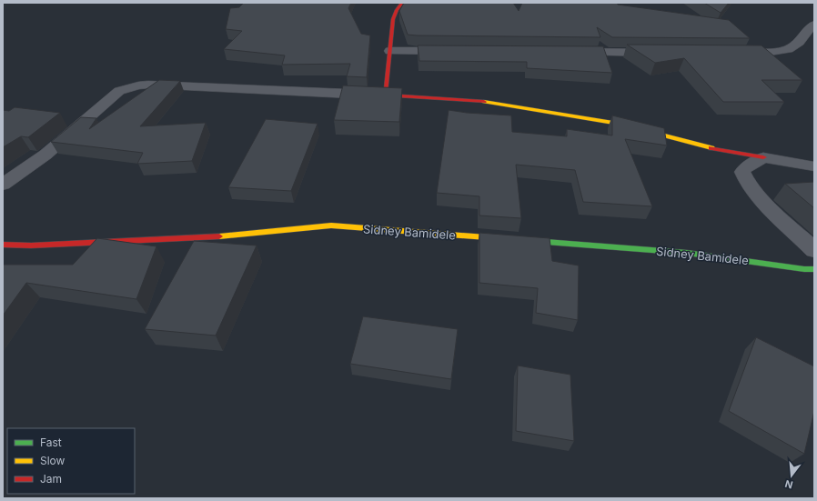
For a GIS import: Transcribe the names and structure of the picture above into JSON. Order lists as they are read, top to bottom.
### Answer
{
  "streets": {
    "street": ["Sidney Bamidele"]
  },
  "legend": ["Fast", "Slow", "Jam"],
  "north": "bottom"
}
